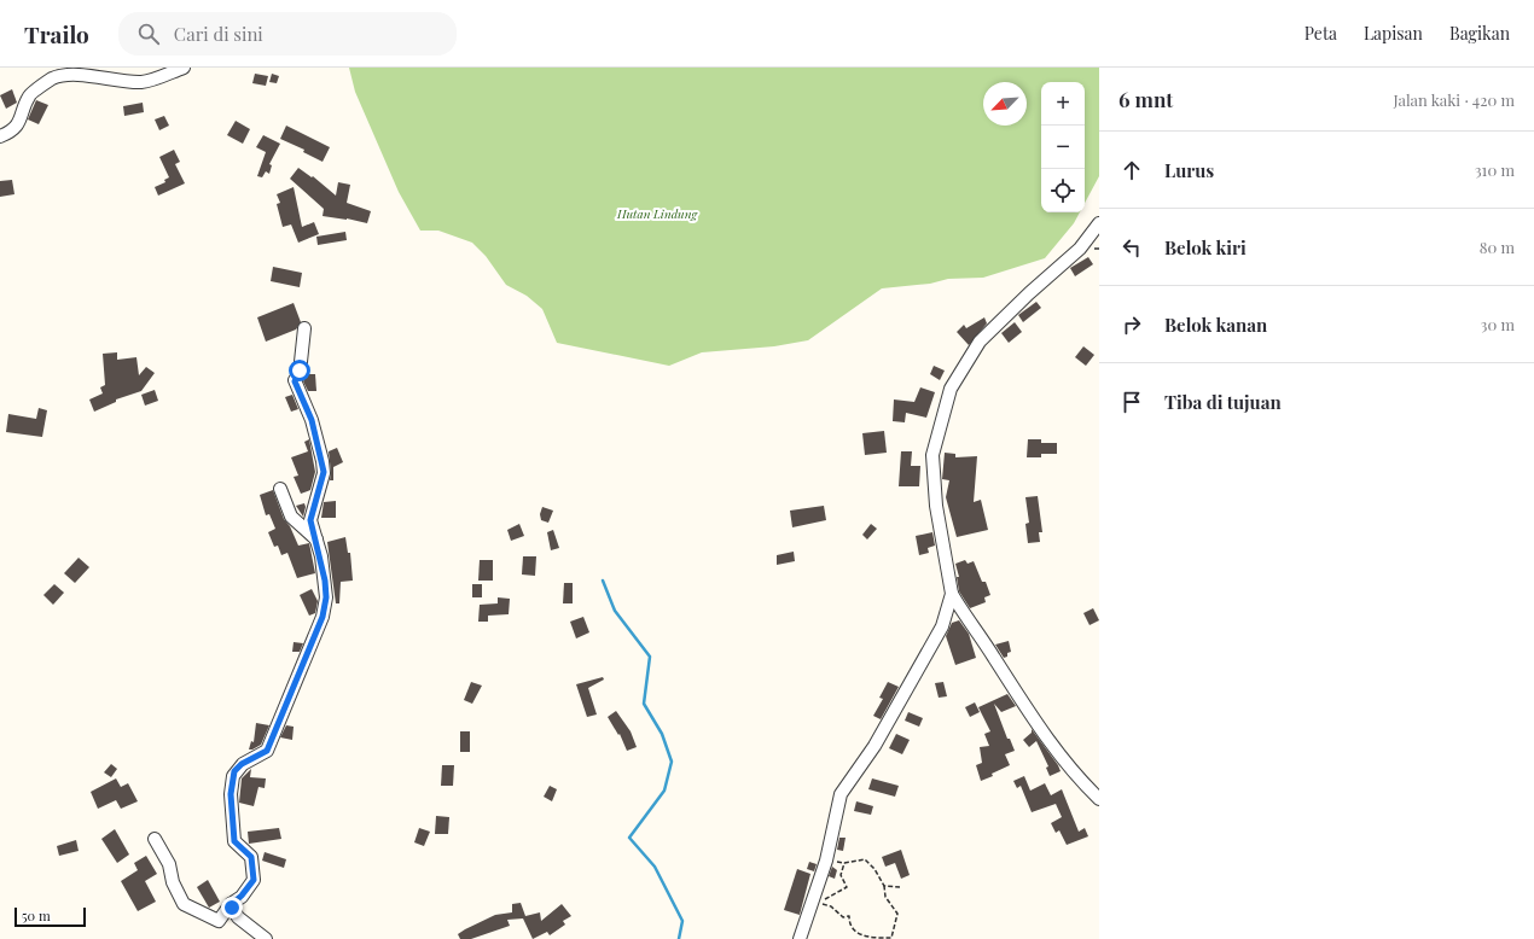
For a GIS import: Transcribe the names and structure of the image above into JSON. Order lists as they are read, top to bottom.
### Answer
{
  "parks": ["Hutan Lindung"],
  "scale_bar": "50 m",
  "north": "bottom left",
  "page": {
    "header": "Trailo",
    "search": "Cari di sini",
    "nav": ["Peta", "Lapisan", "Bagikan"],
    "heading": ["6 mnt", "Jalan kaki · 420 m"],
    "map_buttons": ["+", "−"],
    "list": [
      ["Lurus", "310 m"],
      ["Belok kiri", "80 m"],
      ["Belok kanan", "30 m"],
      "Tiba di tujuan"
    ],
    "scale": "50 m"
  }
}
